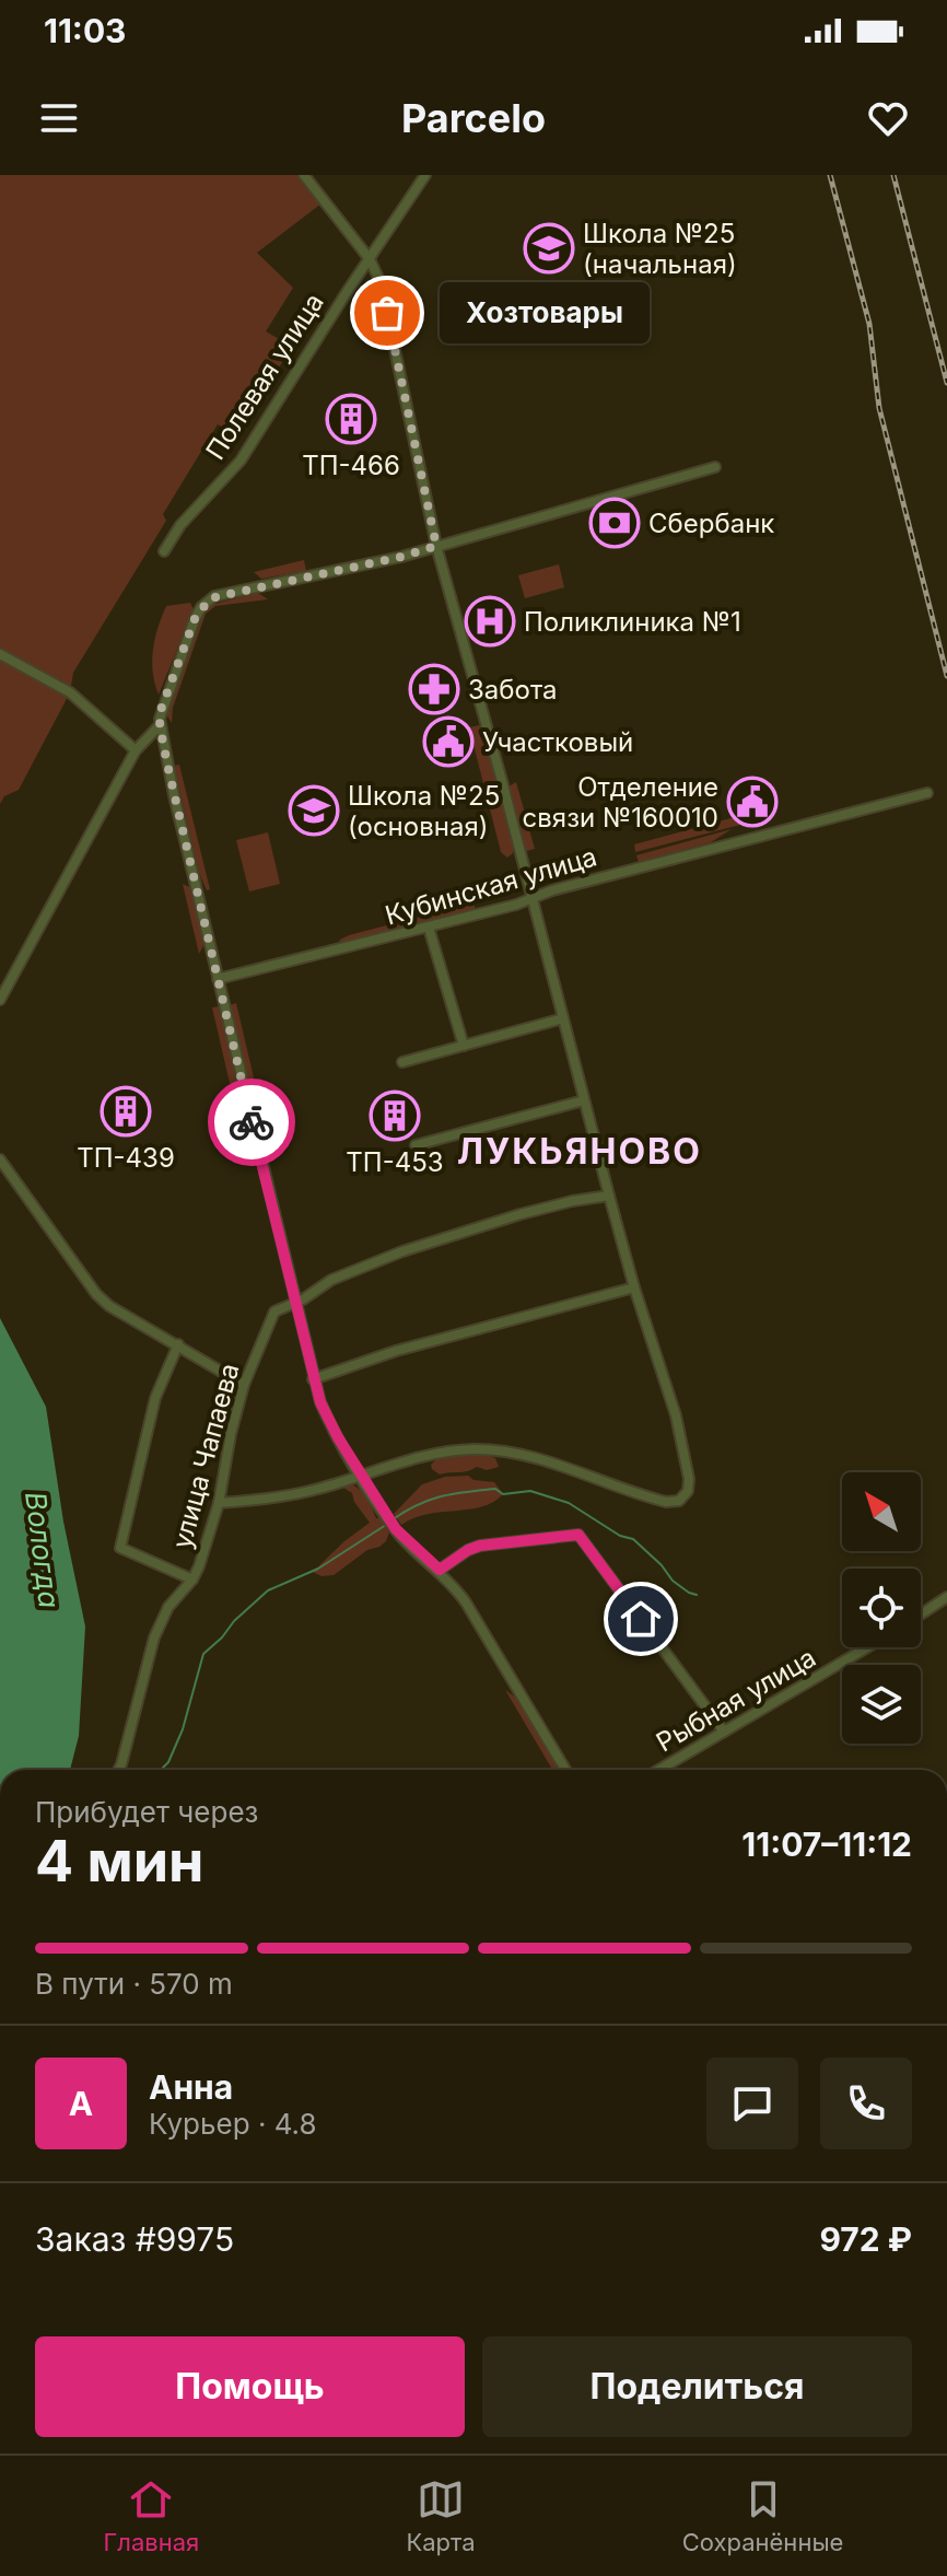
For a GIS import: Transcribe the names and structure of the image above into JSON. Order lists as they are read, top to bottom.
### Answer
{
  "streets": {
    "street": [
      "Полевая улица",
      "Кубинская улица",
      "улица Чапаева",
      "Рыбная улица"
    ]
  },
  "districts": ["ЛУКЬЯНОВО"],
  "water": ["Вологда"],
  "places": {
    "school or university": ["Школа №25 (начальная)", "Школа №25 (основная)"],
    "other": ["Хозтовары"],
    "building": ["ТП-466", "ТП-439", "ТП-453"],
    "bank": ["Сбербанк"],
    "hospital": ["Поликлиника №1"],
    "pharmacy": ["Забота"],
    "public building": ["Участковый", "Отделение связи №160010"]
  },
  "north": "top left",
  "page": {
    "status": "11:03",
    "header": "Parcelo",
    "bubble": "Хозтовары",
    "heading": ["4 мин", "Прибудет через", "11:07–11:12"],
    "panel": [
      "Анна",
      "Курьер · 4.8",
      "Заказ #9975",
      "972 ₽"
    ],
    "bar": "В пути · 570 m",
    "round": "А",
    "buttons": ["Помощь", "Поделиться"],
    "tabs": ["Главная", "Карта", "Сохранённые"]
  }
}
